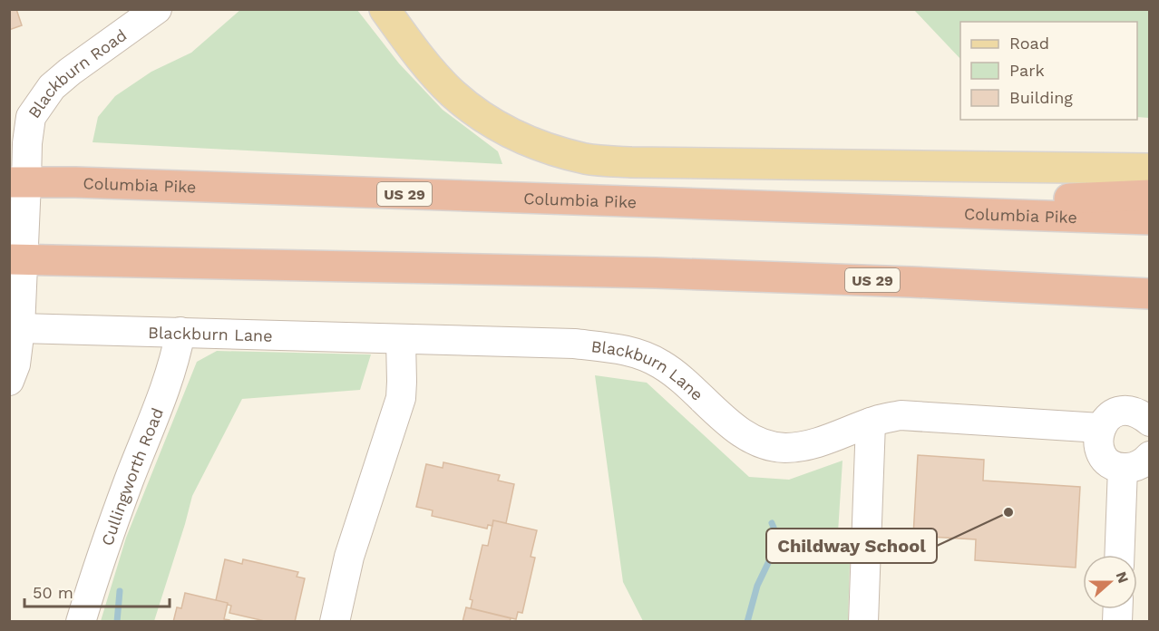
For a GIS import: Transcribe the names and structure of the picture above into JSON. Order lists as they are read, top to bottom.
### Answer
{
  "streets": {
    "highway": ["Columbia Pike", "US 29"],
    "street": ["Blackburn Road", "Blackburn Lane", "Cullingworth Road"]
  },
  "crossings": [
    ["Blackburn Road", "Columbia Pike"],
    ["Blackburn Road", "US 29"],
    ["Blackburn Road", "Blackburn Lane"],
    ["Blackburn Lane", "Cullingworth Road"]
  ],
  "places": ["Childway School"],
  "legend": ["Road", "Park", "Building"],
  "scale_bar": "50 m",
  "north": "right"
}
